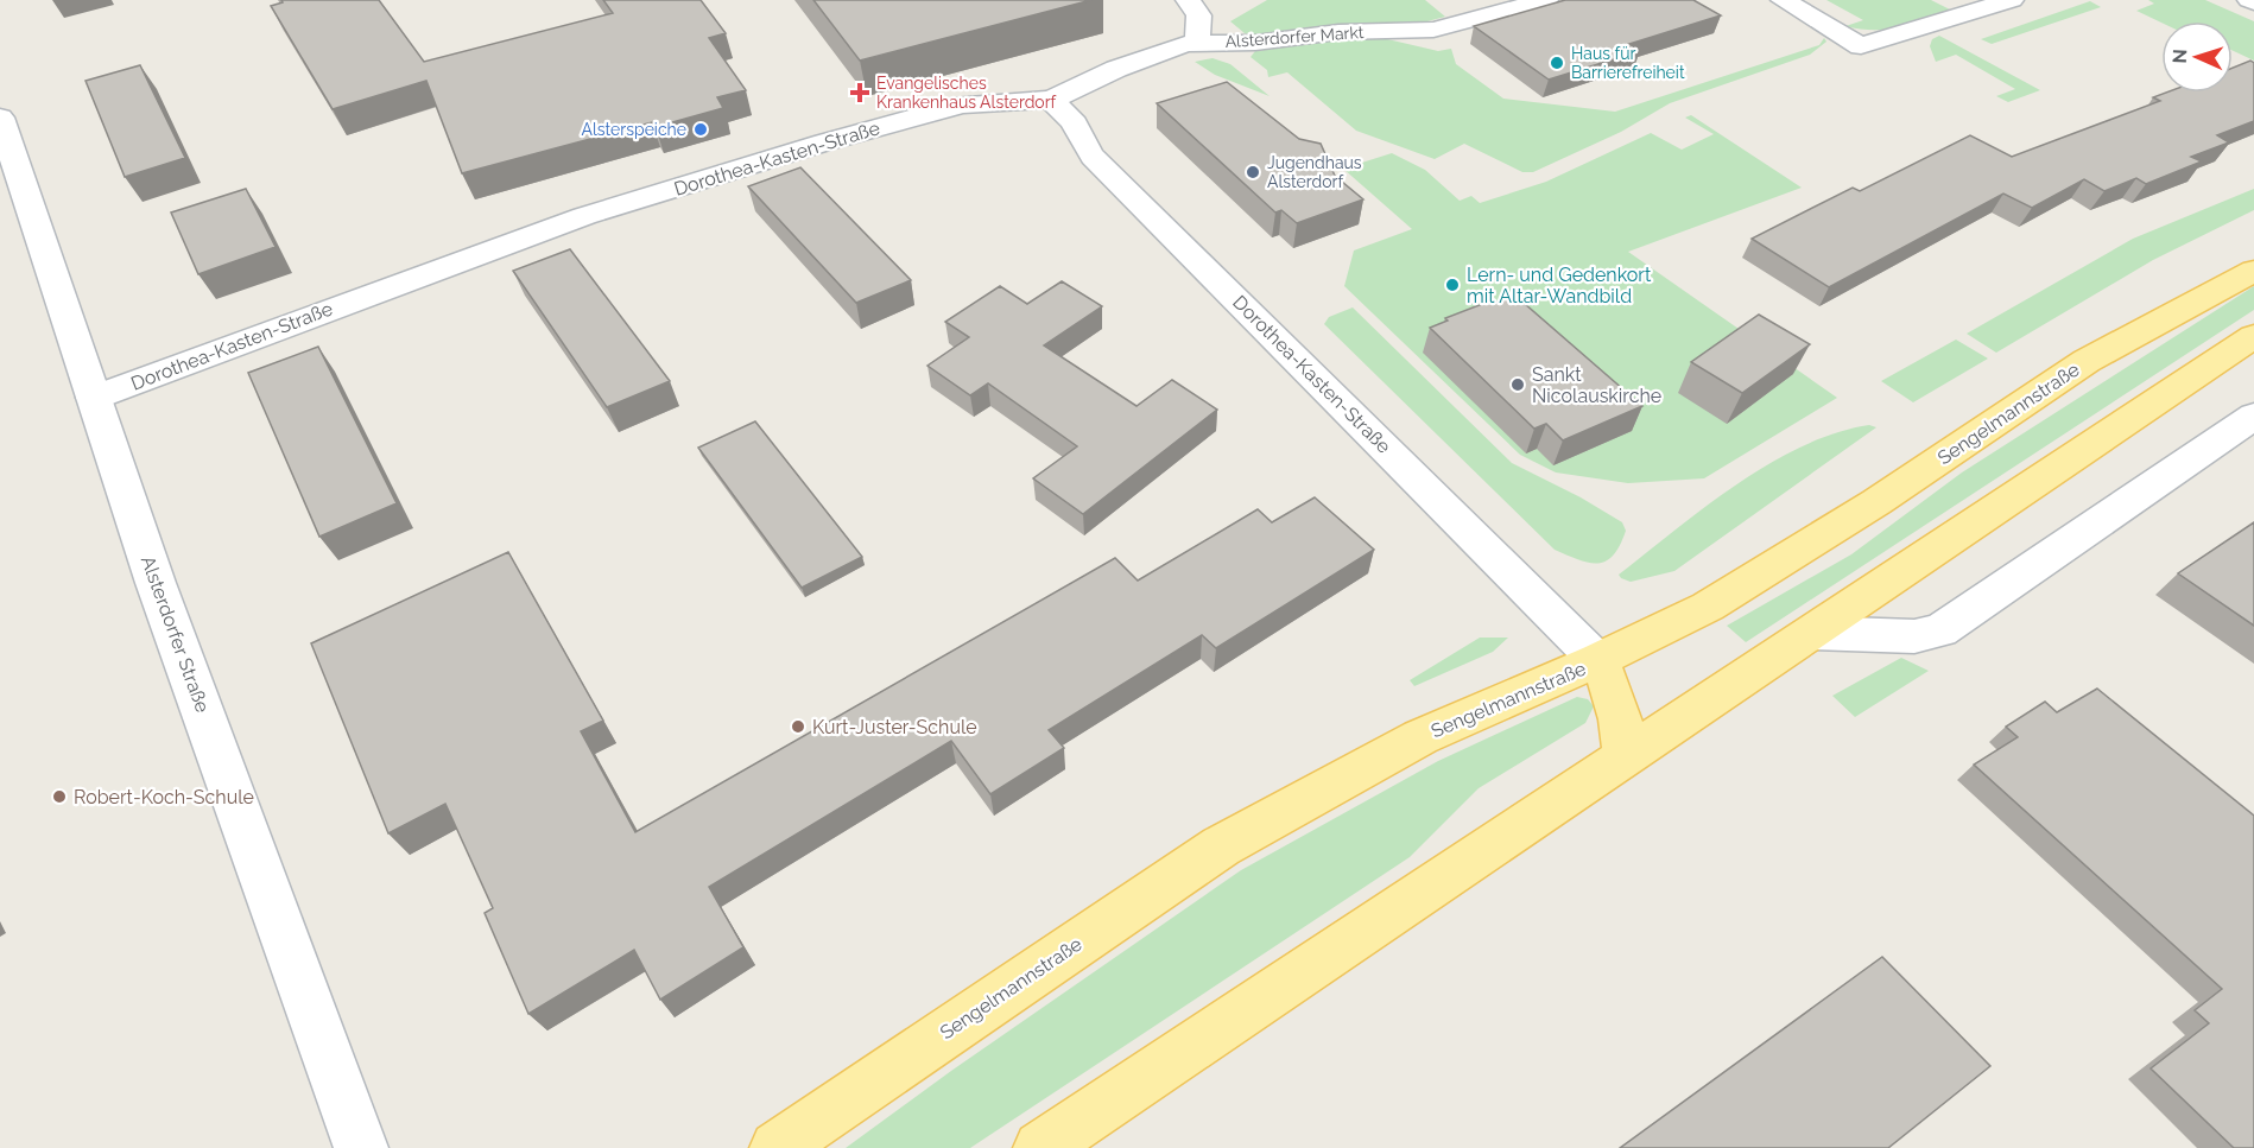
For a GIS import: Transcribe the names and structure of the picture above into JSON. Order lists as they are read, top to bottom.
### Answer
{
  "streets": {
    "main road": ["Sengelmannstraße"],
    "street": ["Alsterdorfer Markt", "Dorothea-Kasten-Straße", "Alsterdorfer Straße"]
  },
  "crossings": [
    ["Alsterdorfer Markt", "Dorothea-Kasten-Straße"],
    ["Dorothea-Kasten-Straße", "Sengelmannstraße"],
    ["Dorothea-Kasten-Straße", "Alsterdorfer Straße"]
  ],
  "places": {
    "other": [
      "Haus für Barrierefreiheit",
      "Alsterspeiche",
      "Jugendhaus Alsterdorf",
      "Lern- und Gedenkort mit Altar-Wandbild",
      "Sankt Nicolauskirche",
      "Kurt-Juster-Schule",
      "Robert-Koch-Schule"
    ],
    "health": ["Evangelisches Krankenhaus Alsterdorf"]
  },
  "north": "left"
}
